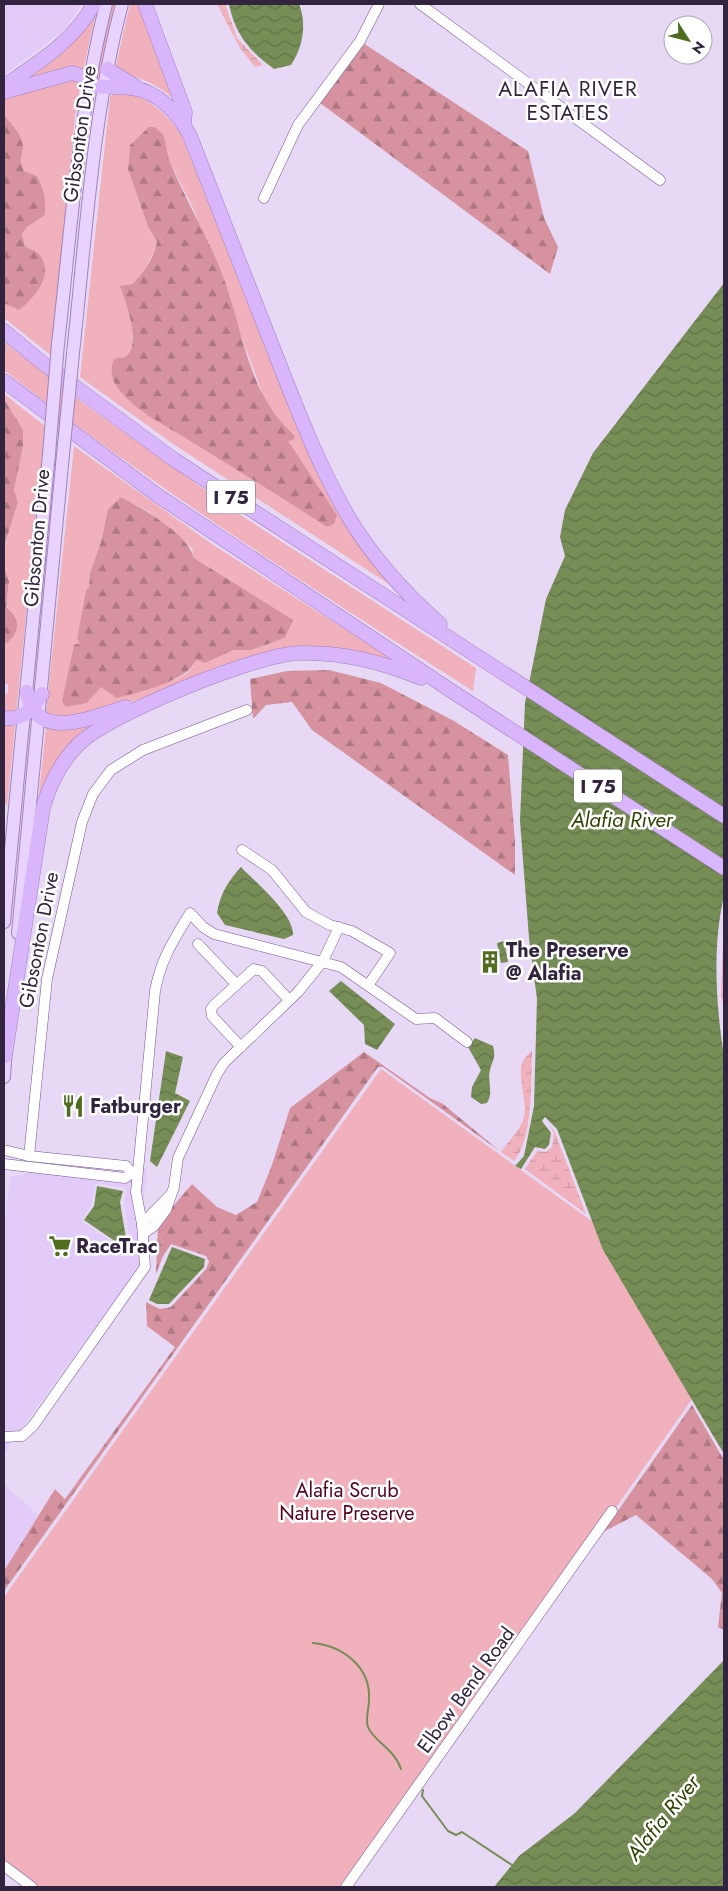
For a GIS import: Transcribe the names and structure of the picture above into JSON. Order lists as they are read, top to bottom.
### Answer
{
  "streets": {
    "highway": ["I 75"],
    "main road": ["Gibsonton Drive"],
    "street": ["Elbow Bend Road"]
  },
  "districts": ["ALAFIA RIVER ESTATES"],
  "water": ["Alafia River"],
  "parks": ["Alafia Scrub Nature Preserve"],
  "places": {
    "building": ["The Preserve @ Alafia"],
    "restaurant": ["Fatburger"],
    "supermarket": ["RaceTrac"]
  },
  "north": "bottom right"
}
